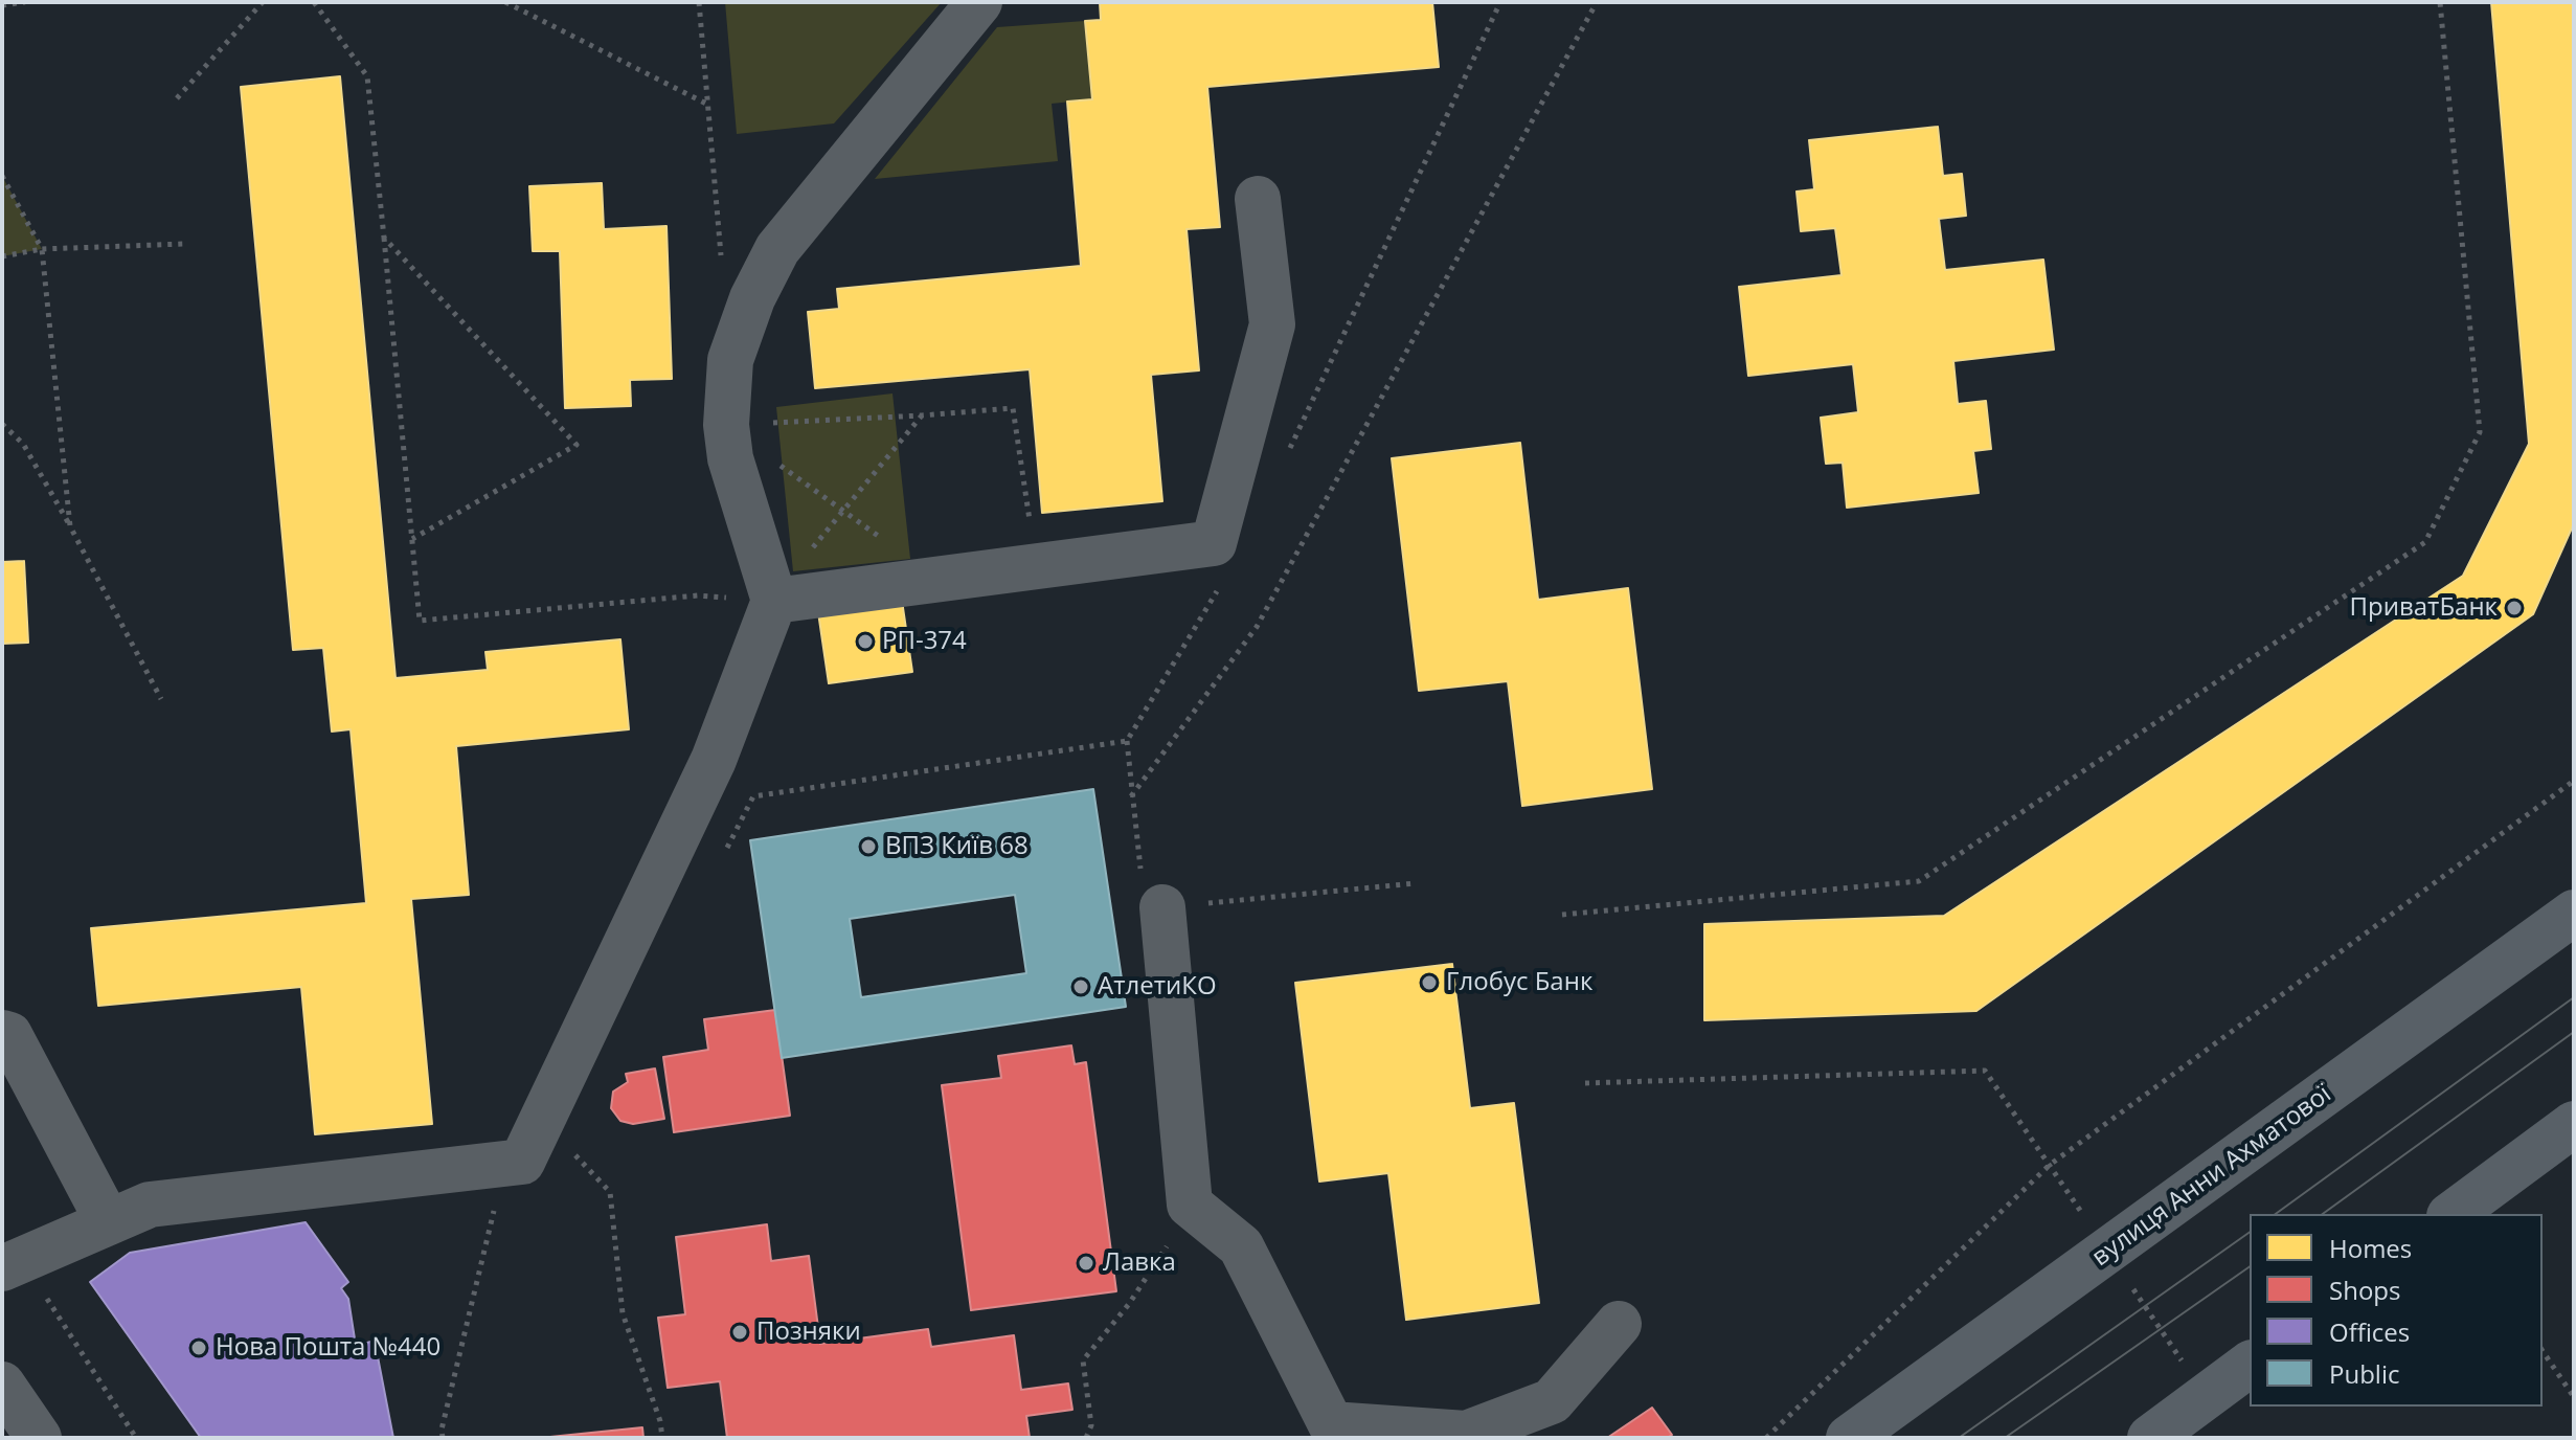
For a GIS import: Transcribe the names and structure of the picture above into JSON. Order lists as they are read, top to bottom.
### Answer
{
  "streets": {
    "main road": ["вулиця Анни Ахматової"]
  },
  "places": [
    "ПриватБанк",
    "РП-374",
    "ВПЗ Київ 68",
    "Глобус Банк",
    "АтлетиКО",
    "Лавка",
    "Позняки",
    "Нова Пошта №440"
  ],
  "legend": [
    "Homes",
    "Shops",
    "Offices",
    "Public"
  ]
}
